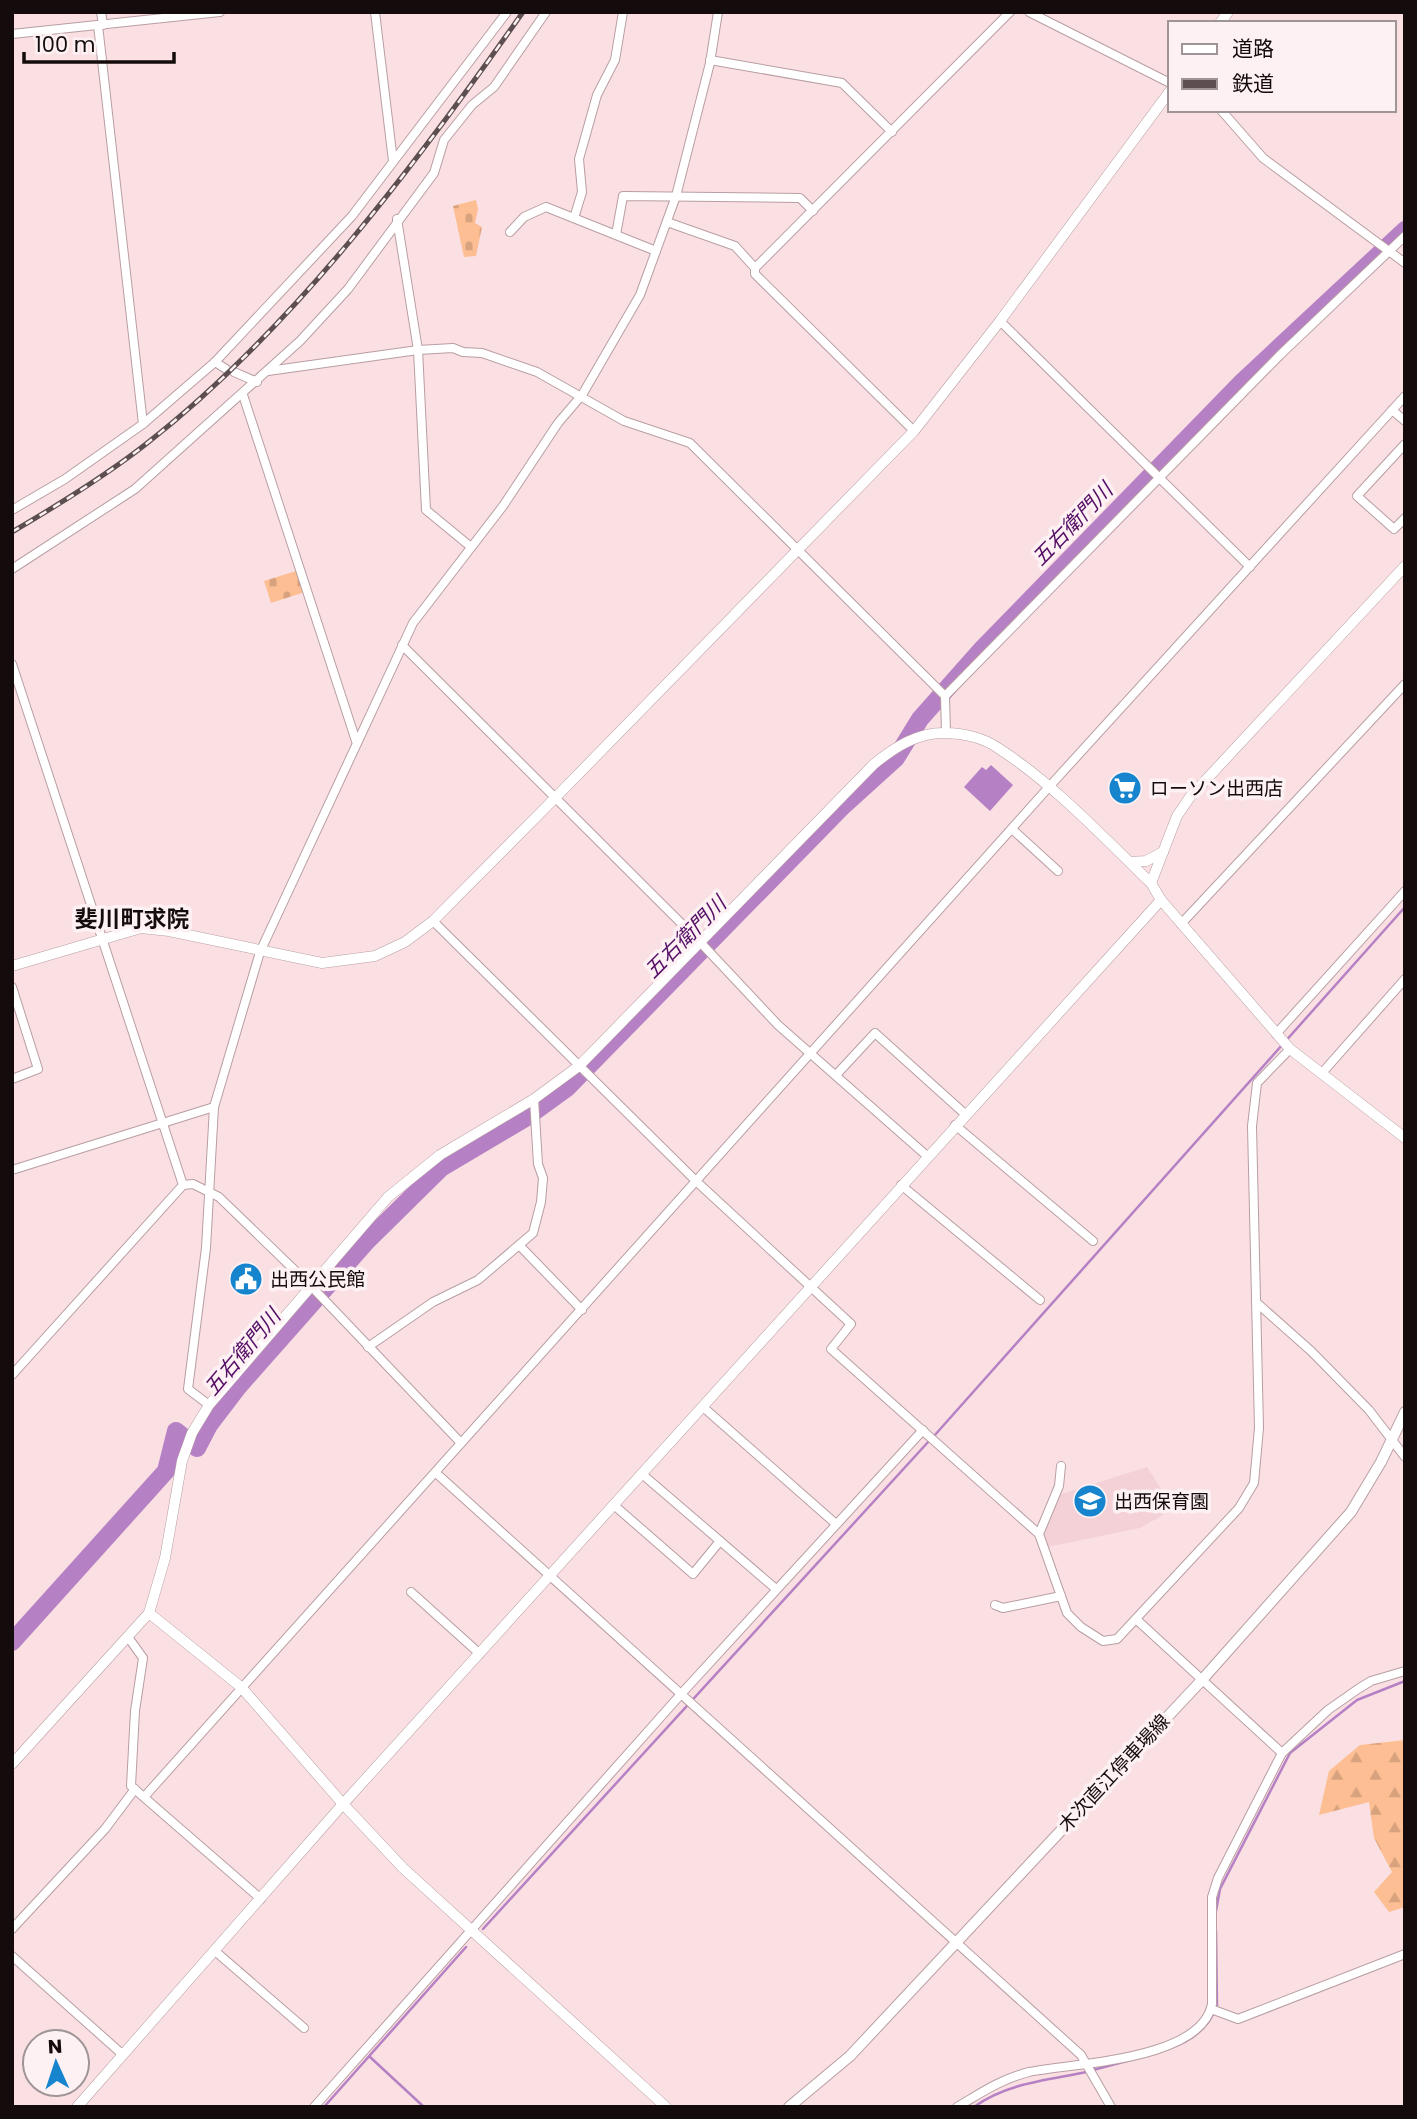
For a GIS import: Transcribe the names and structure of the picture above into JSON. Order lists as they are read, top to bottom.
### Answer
{
  "streets": {
    "main road": ["木次直江停車場線"]
  },
  "districts": ["斐川町求院"],
  "water": ["五右衛門川"],
  "places": {
    "supermarket": ["ローソン出西店"],
    "public building": ["出西公民館"],
    "school or university": ["出西保育園"]
  },
  "legend": ["道路", "鉄道"],
  "scale_bar": "100 m",
  "north": "top"
}
